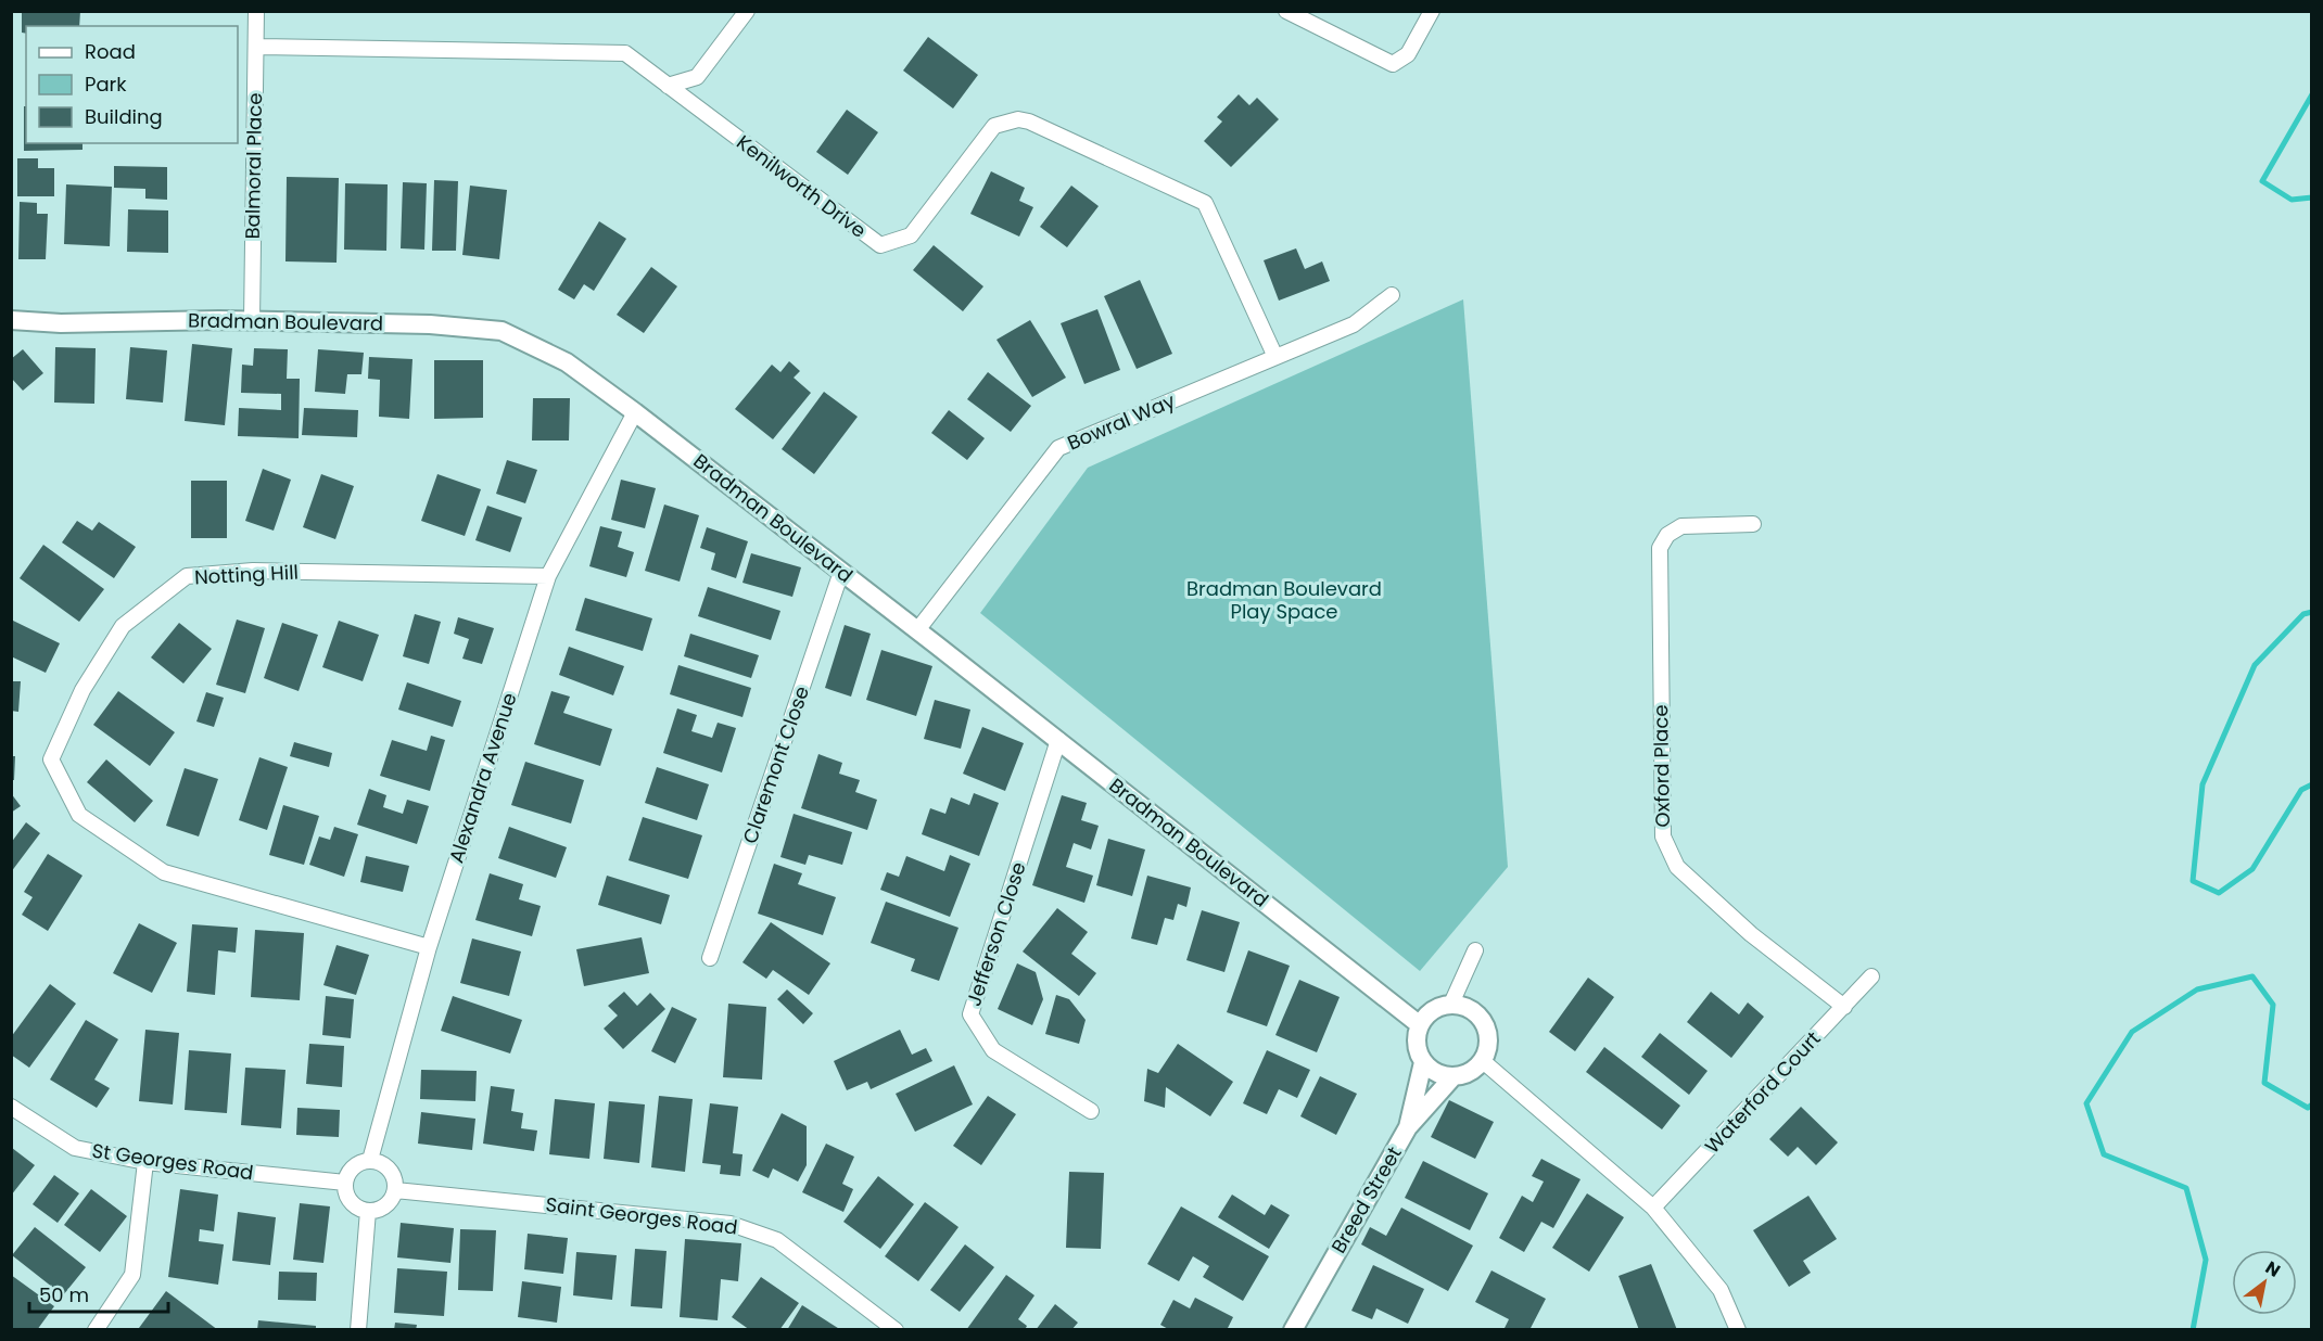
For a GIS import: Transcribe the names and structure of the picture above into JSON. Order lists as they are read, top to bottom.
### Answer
{
  "streets": {
    "street": [
      "Balmoral Place",
      "Kenilworth Drive",
      "Bradman Boulevard",
      "Bowral Way",
      "Notting Hill",
      "Claremont Close",
      "Oxford Place",
      "Alexandra Avenue",
      "Jefferson Close",
      "Waterford Court",
      "St Georges Road",
      "Breed Street",
      "Saint Georges Road"
    ]
  },
  "crossings": [
    ["Balmoral Place", "Kenilworth Drive"],
    ["Balmoral Place", "Bradman Boulevard"],
    ["Kenilworth Drive", "Bowral Way"],
    ["Bradman Boulevard", "Bowral Way"],
    ["Bradman Boulevard", "Claremont Close"],
    ["Bradman Boulevard", "Alexandra Avenue"],
    ["Bradman Boulevard", "Jefferson Close"],
    ["Bradman Boulevard", "Breed Street"],
    ["Notting Hill", "Alexandra Avenue"],
    ["Oxford Place", "Waterford Court"],
    ["Alexandra Avenue", "St Georges Road"],
    ["Alexandra Avenue", "Saint Georges Road"],
    ["St Georges Road", "Saint Georges Road"]
  ],
  "parks": ["Bradman Boulevard Play Space"],
  "legend": ["Road", "Park", "Building"],
  "scale_bar": "50 m",
  "north": "top right"
}
